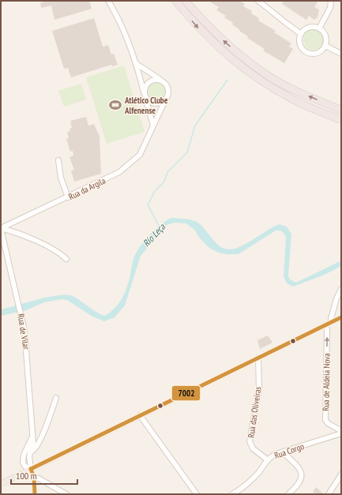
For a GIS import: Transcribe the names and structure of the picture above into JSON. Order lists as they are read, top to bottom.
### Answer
{
  "streets": {
    "street": [
      "Rua da Argila",
      "Rua de Vilar",
      "Rua de Aldeia Nova",
      "Rua das Oliveiras",
      "Rua Corgo"
    ]
  },
  "crossings": [
    ["Rua da Argila", "Rua de Vilar"],
    ["Rua das Oliveiras", "Rua Corgo"]
  ],
  "one_way": ["Rua de Aldeia Nova"],
  "water": ["Rio Leça"],
  "places": {
    "sports": ["Atlético Clube Alfenense"]
  },
  "lines": ["transit line 7002"],
  "scale_bar": "100 m"
}
